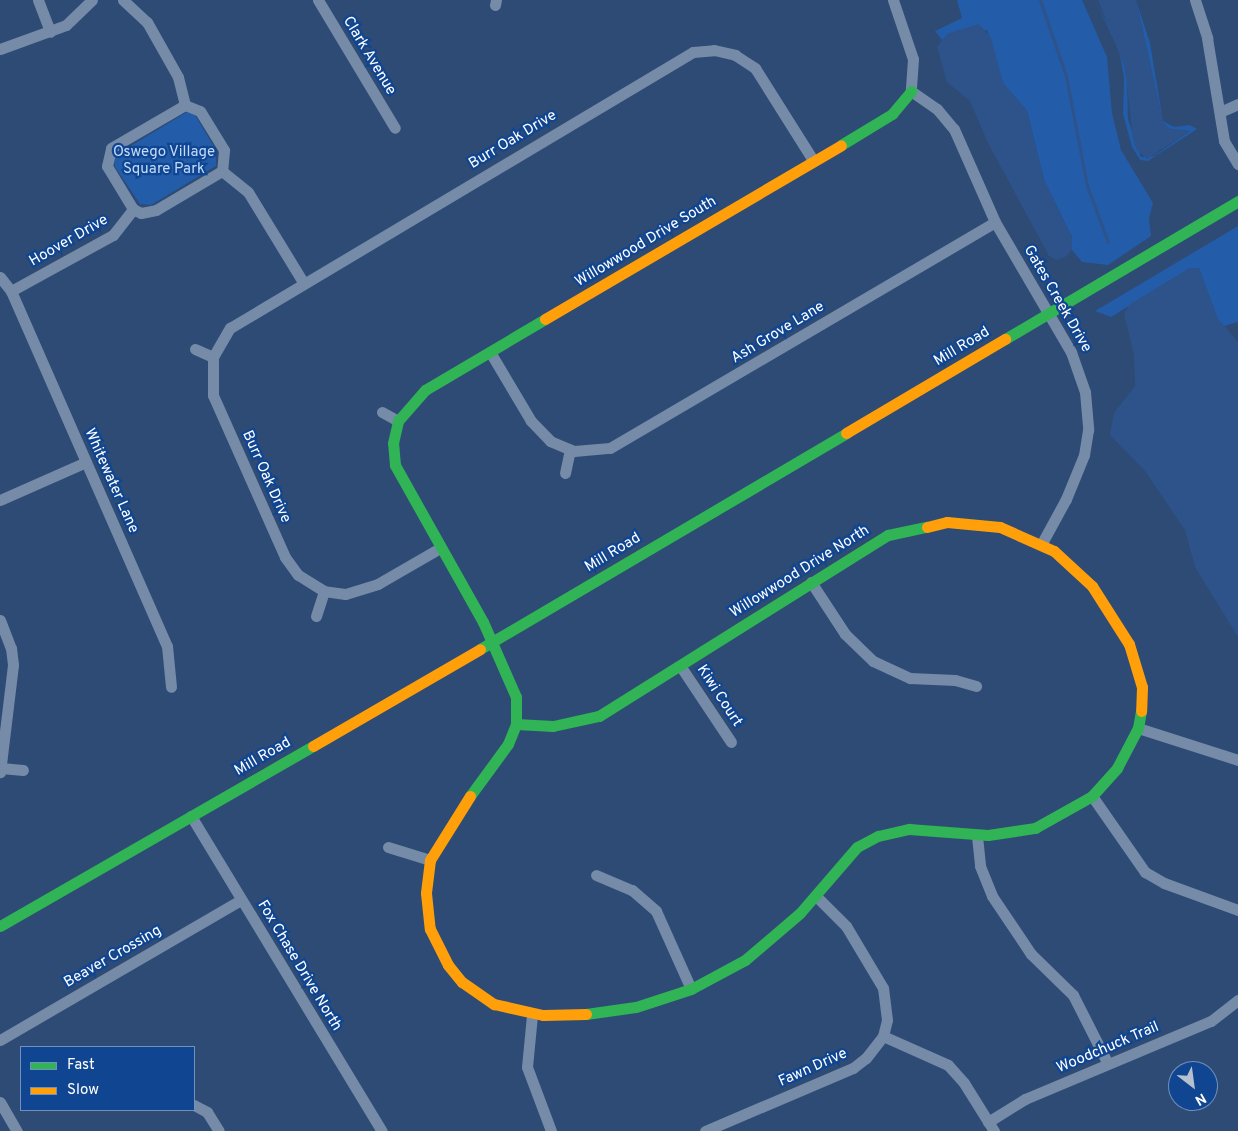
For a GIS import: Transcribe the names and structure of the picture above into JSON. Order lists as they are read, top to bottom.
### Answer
{
  "streets": {
    "street": [
      "Clark Avenue",
      "Burr Oak Drive",
      "Hoover Drive",
      "Willowwood Drive South",
      "Gates Creek Drive",
      "Ash Grove Lane",
      "Mill Road",
      "Whitewater Lane",
      "Willowwood Drive North",
      "Kiwi Court",
      "Beaver Crossing",
      "Fox Chase Drive North",
      "Woodchuck Trail",
      "Fawn Drive"
    ]
  },
  "crossings": [
    ["Burr Oak Drive", "Willowwood Drive South"],
    ["Hoover Drive", "Whitewater Lane"],
    ["Willowwood Drive South", "Gates Creek Drive"],
    ["Willowwood Drive South", "Mill Road"],
    ["Willowwood Drive South", "Willowwood Drive North"],
    ["Gates Creek Drive", "Ash Grove Lane"],
    ["Gates Creek Drive", "Mill Road"],
    ["Gates Creek Drive", "Willowwood Drive North"],
    ["Mill Road", "Willowwood Drive North"],
    ["Mill Road", "Fox Chase Drive North"],
    ["Willowwood Drive North", "Kiwi Court"],
    ["Beaver Crossing", "Fox Chase Drive North"]
  ],
  "parks": ["Oswego Village Square Park"],
  "legend": ["Fast", "Slow"],
  "north": "bottom right"
}
